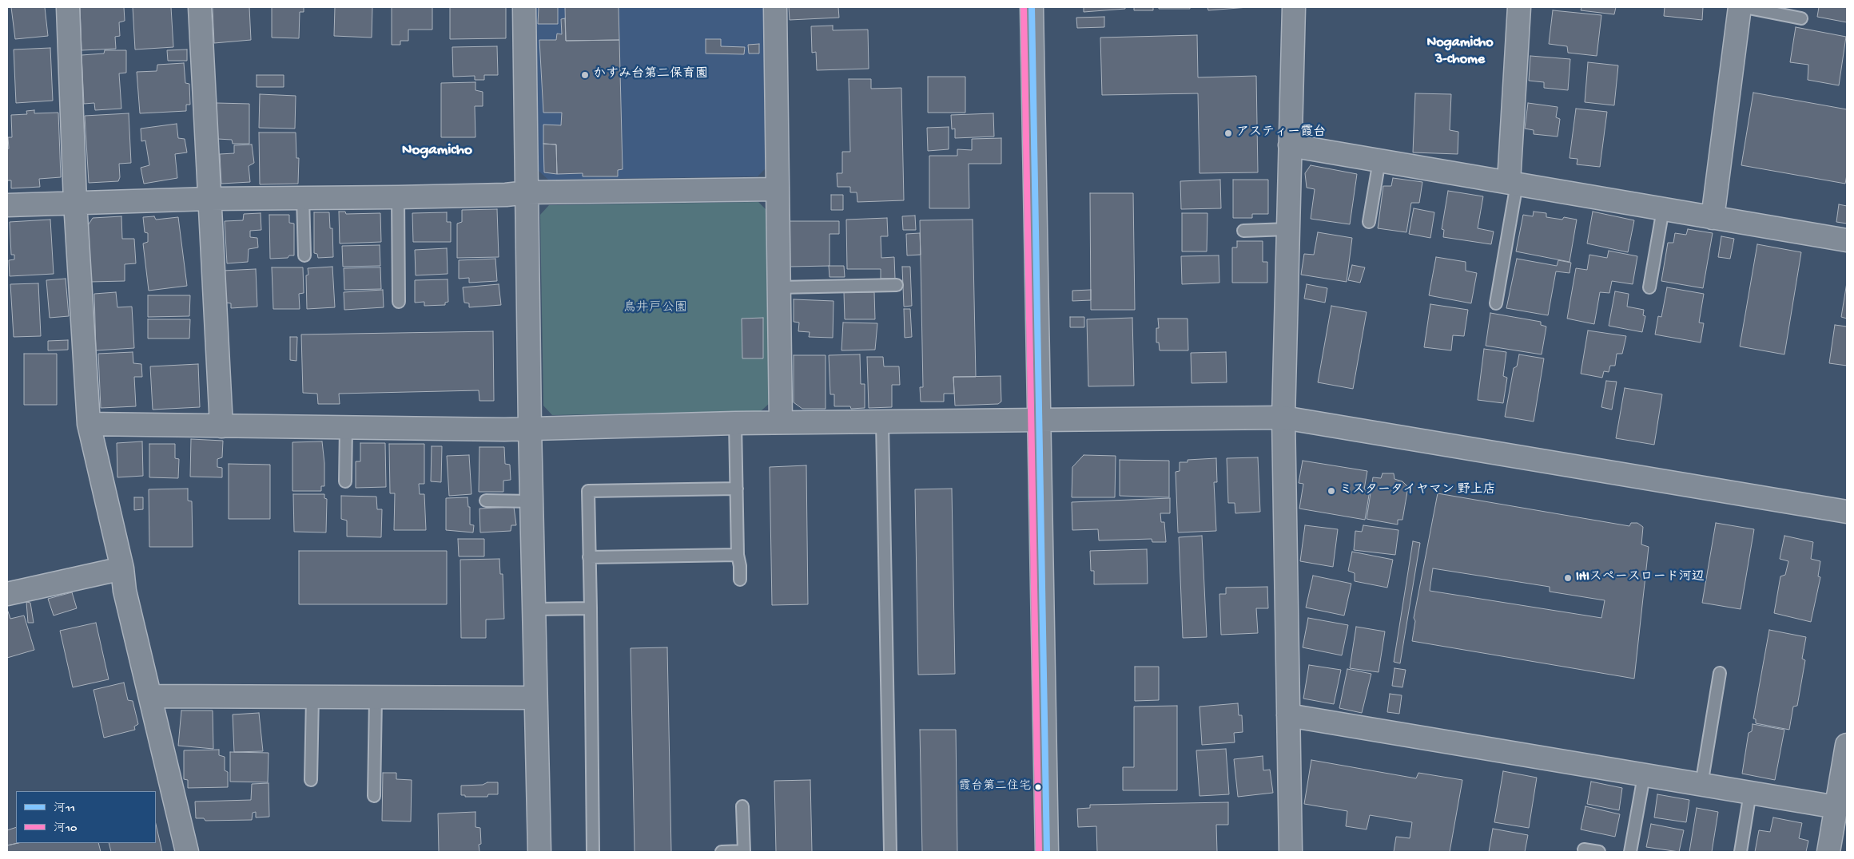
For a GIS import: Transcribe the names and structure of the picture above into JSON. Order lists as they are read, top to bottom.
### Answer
{
  "districts": ["Nogamicho 3-chome", "Nogamicho"],
  "parks": ["鳥井戸公園"],
  "places": [
    "かすみ台第二保育園",
    "アスティー霞台",
    "ミスタータイヤマン 野上店",
    "IHIスペースロード河辺",
    "霞台第二住宅"
  ],
  "lines": ["transit line 河11", "transit line 河10"],
  "legend": ["河11", "河10"]
}
